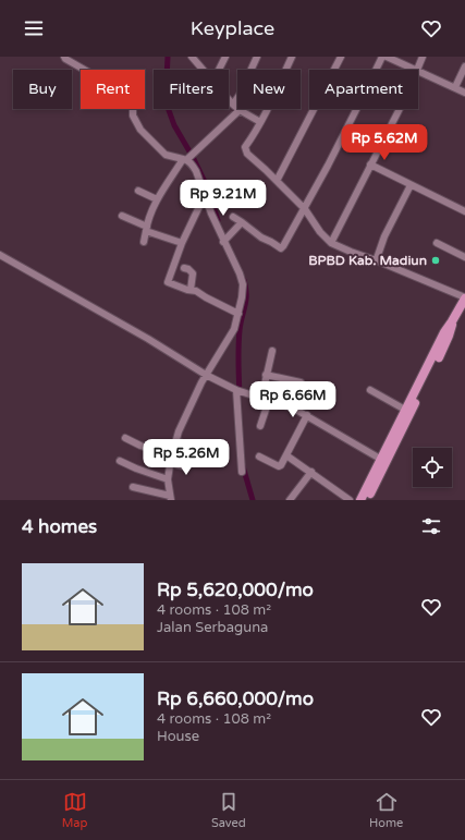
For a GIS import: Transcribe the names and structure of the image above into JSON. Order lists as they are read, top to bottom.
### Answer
{
  "places": ["BPBD Kab. Madiun"],
  "page": {
    "header": "Keyplace",
    "chip": [
      "Buy",
      "Rent",
      "Filters",
      "New",
      "Apartment"
    ],
    "price": [
      "Rp 5.62M",
      "Rp 9.21M",
      "Rp 6.66M",
      "Rp 5.26M"
    ],
    "heading": "4 homes",
    "list": [
      {
        "name": "Rp 5,620,000/mo",
        "note": "4 rooms · 108 m² · Jalan Serbaguna"
      },
      {
        "name": "Rp 6,660,000/mo",
        "note": "4 rooms · 108 m² · House"
      }
    ],
    "tabs": ["Map", "Saved", "Home"]
  }
}
